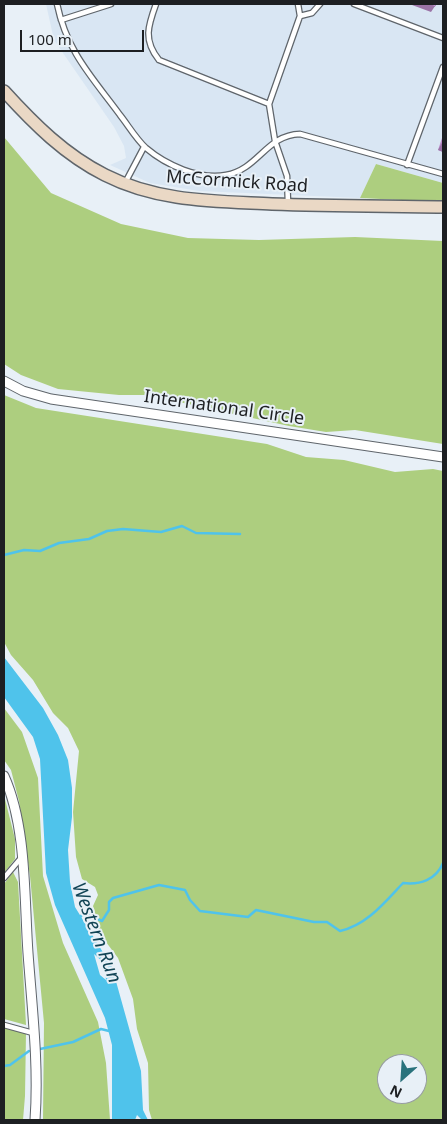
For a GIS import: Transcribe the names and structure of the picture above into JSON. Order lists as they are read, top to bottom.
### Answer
{
  "streets": {
    "main road": ["McCormick Road"],
    "street": ["International Circle"]
  },
  "water": ["Western Run"],
  "scale_bar": "100 m",
  "north": "bottom left"
}
